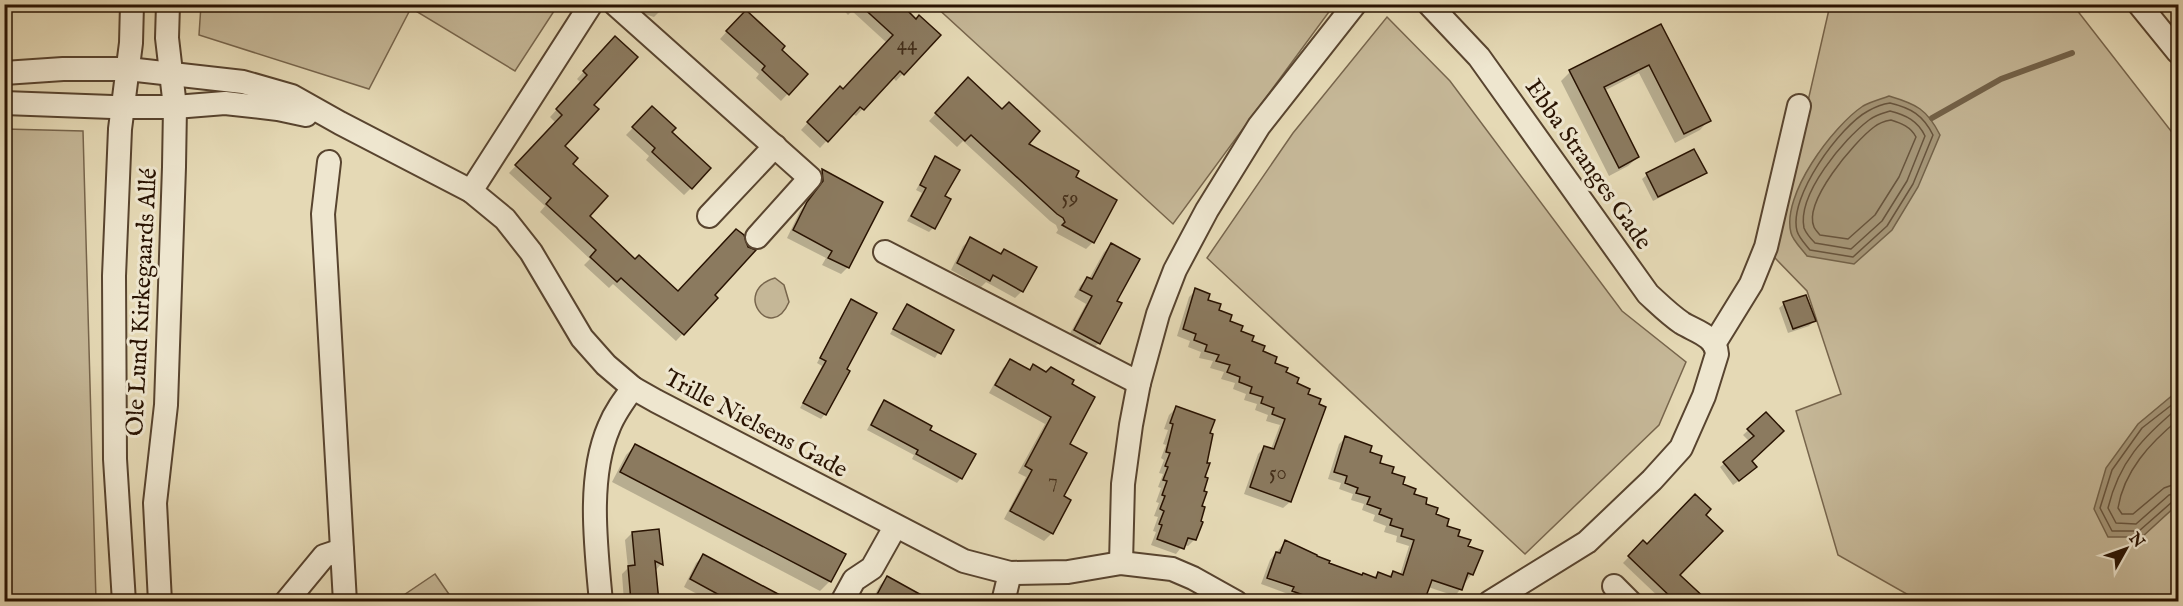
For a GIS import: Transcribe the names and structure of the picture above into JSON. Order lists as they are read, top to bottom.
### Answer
{
  "streets": {
    "street": ["Ebba Stranges Gade", "Ole Lund Kirkegaards Allé", "Trille Nielsens Gade"]
  },
  "crossings": [
    ["Ole Lund Kirkegaards Allé", "Trille Nielsens Gade"]
  ],
  "house_numbers": [
    "44",
    "59",
    "50",
    "7"
  ],
  "north": "top right"
}
